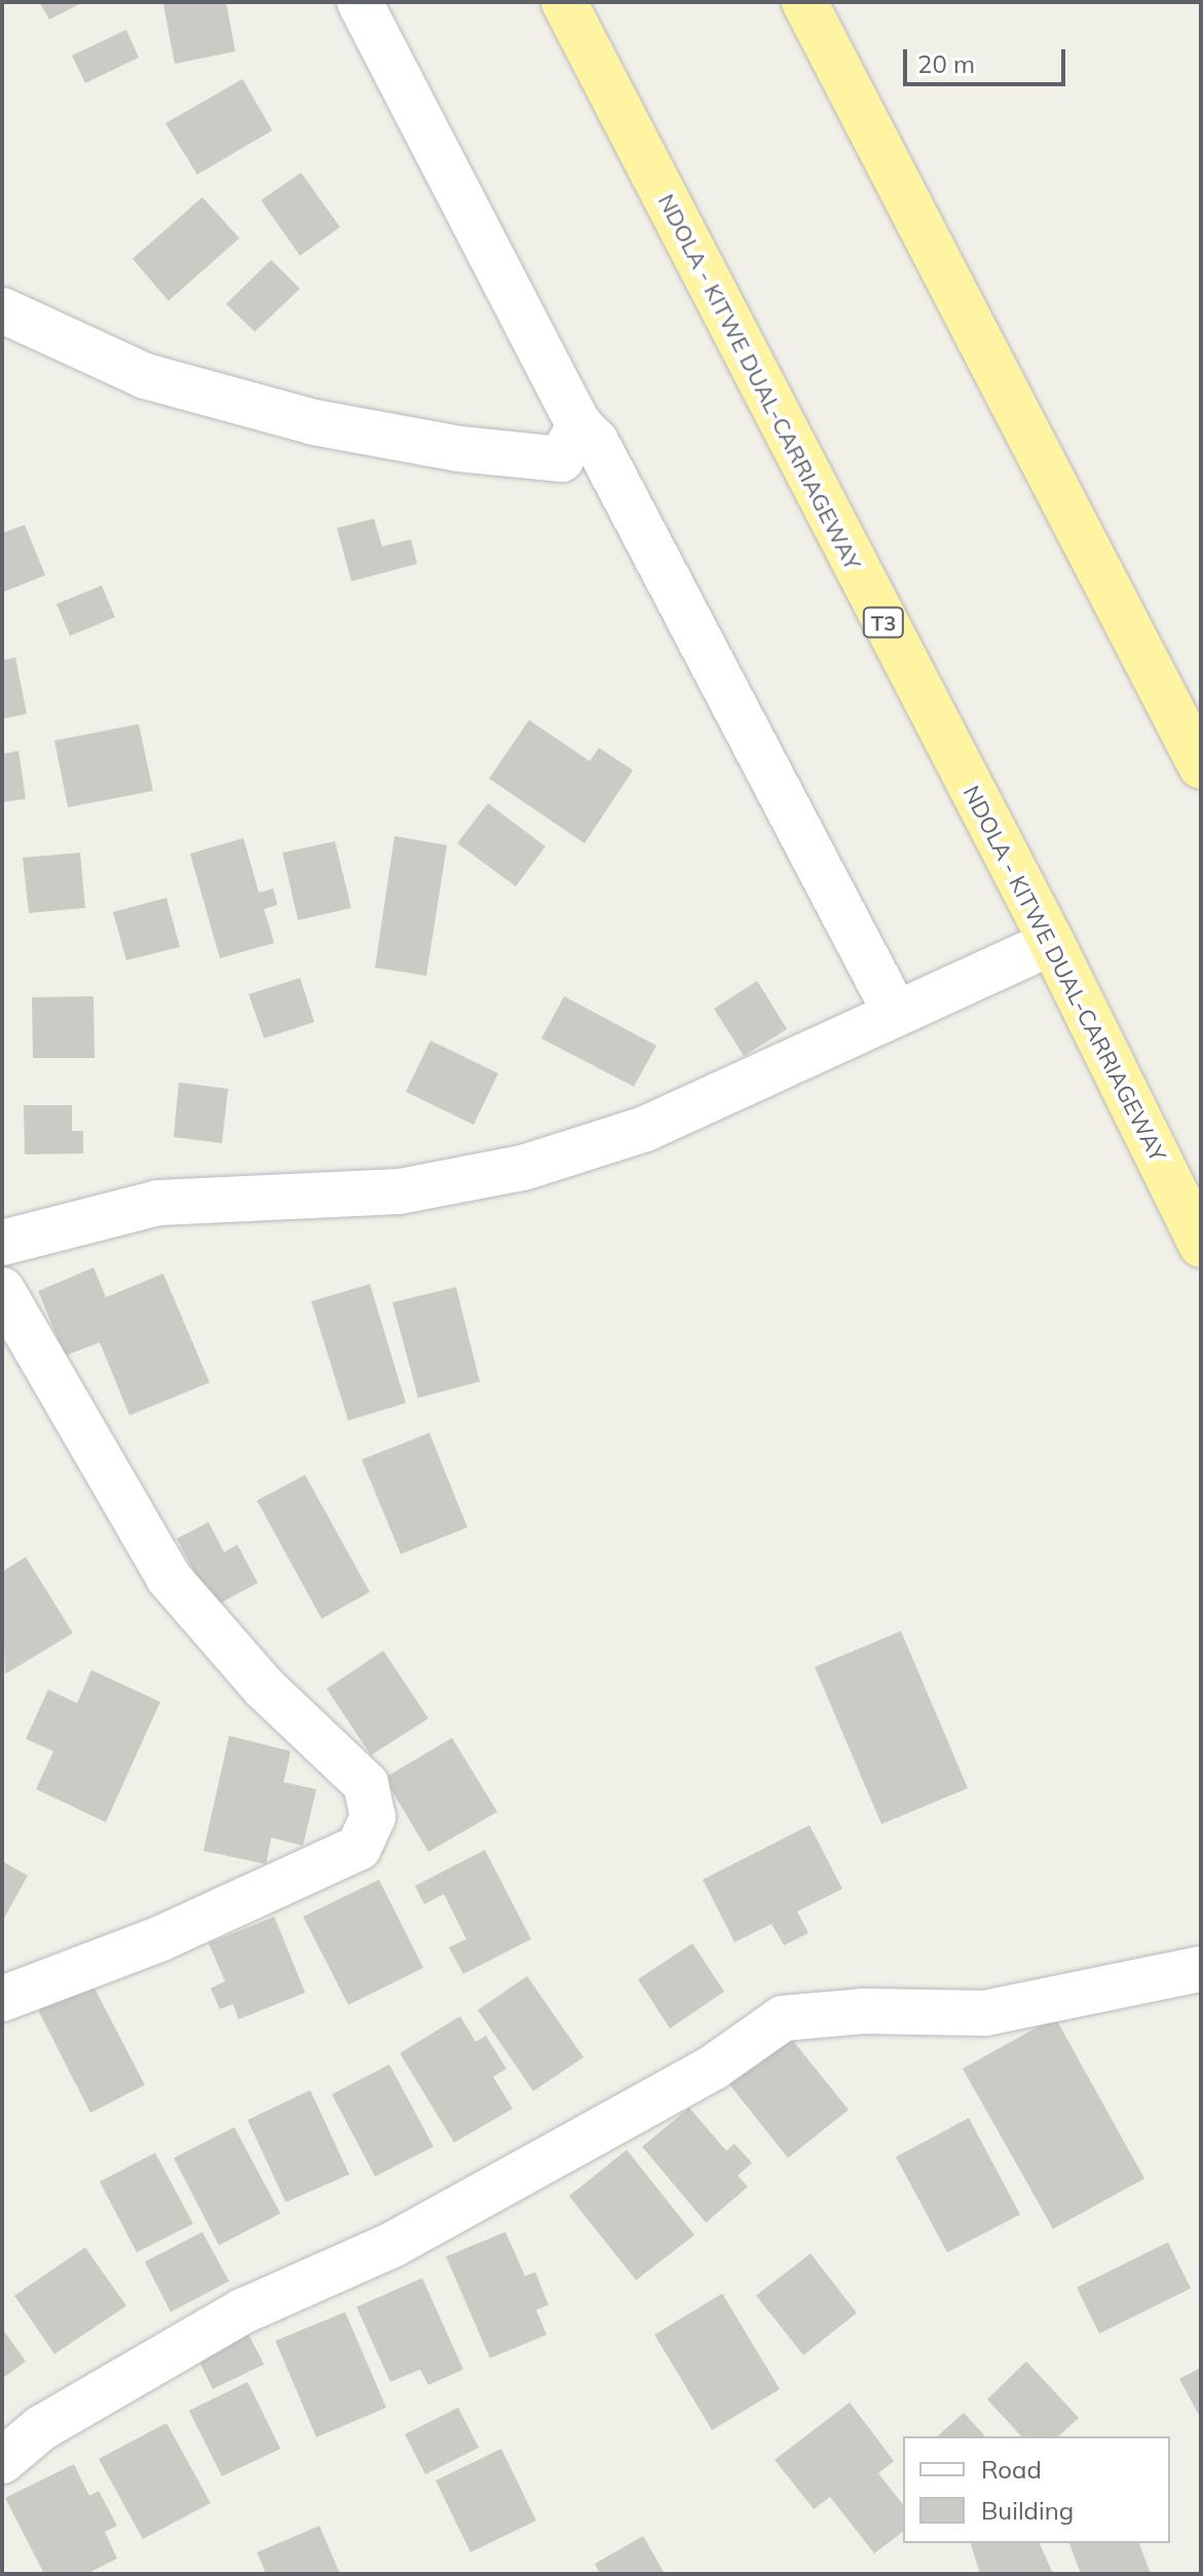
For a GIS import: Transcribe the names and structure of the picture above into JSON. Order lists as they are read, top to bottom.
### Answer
{
  "streets": {
    "highway": ["NDOLA - KITWE DUAL-CARRIAGEWAY", "T3"]
  },
  "legend": ["Road", "Building"],
  "scale_bar": "20 m"
}
